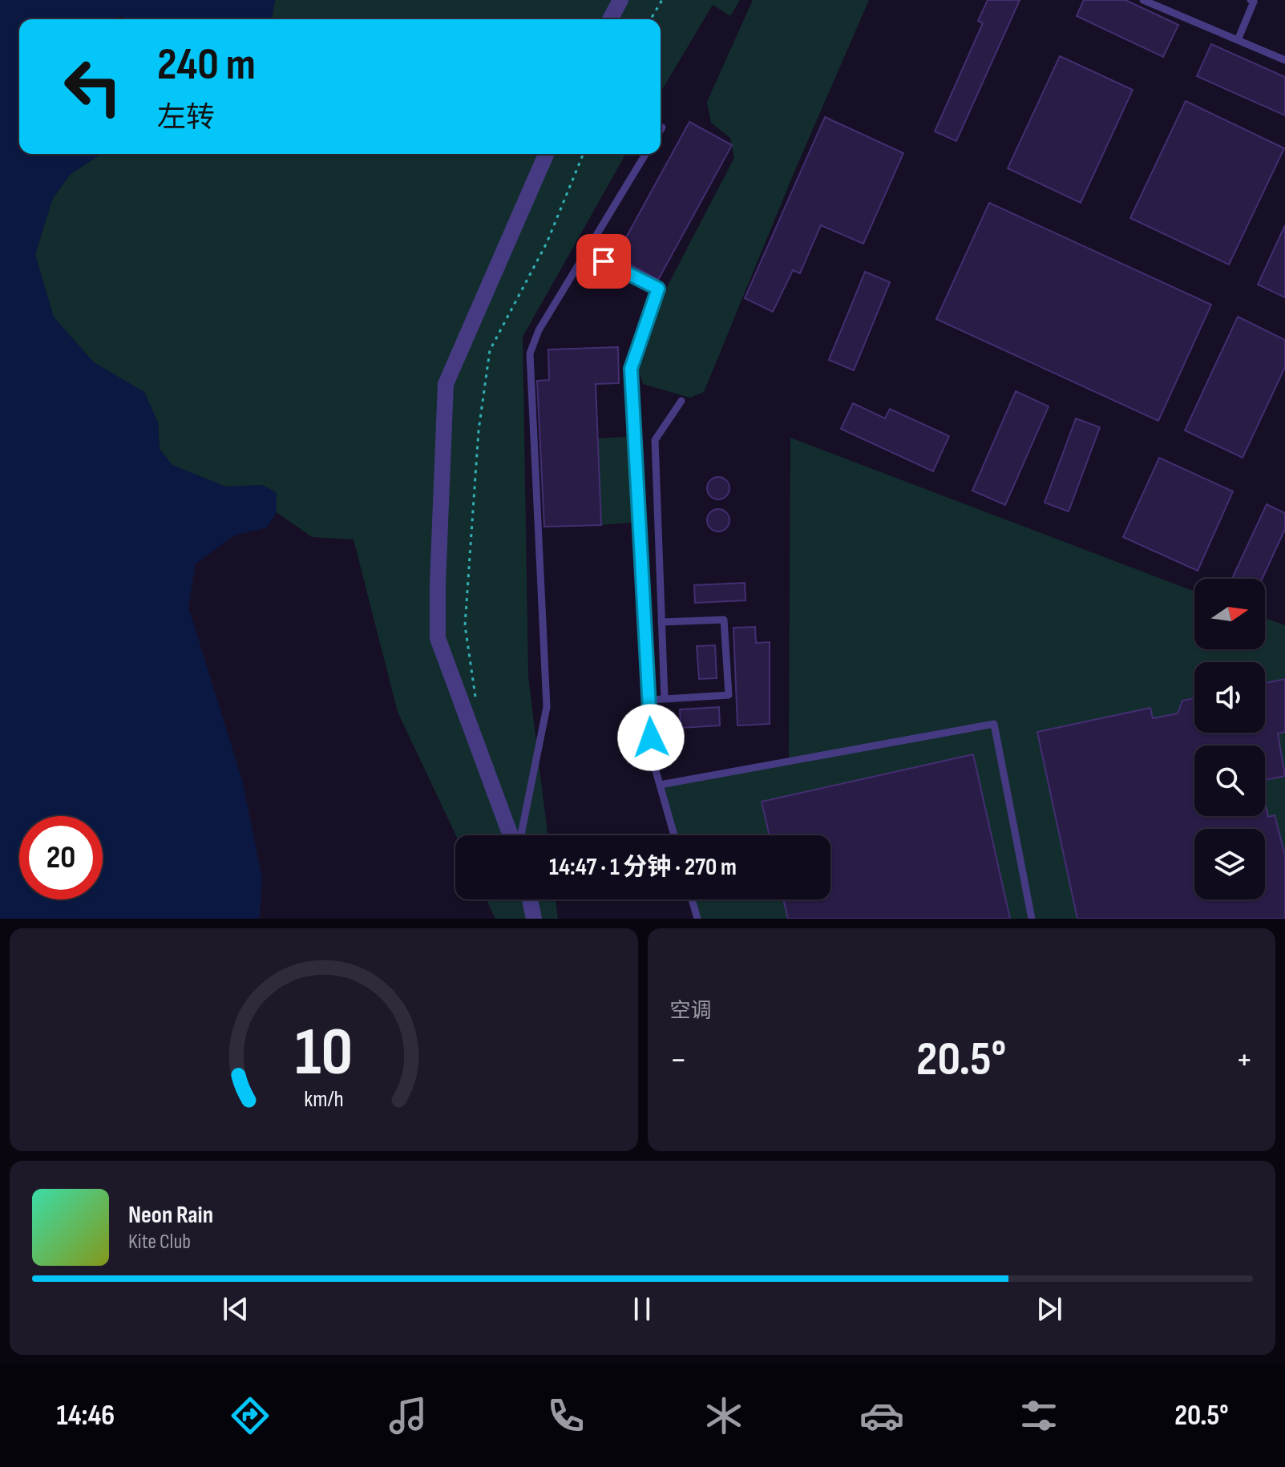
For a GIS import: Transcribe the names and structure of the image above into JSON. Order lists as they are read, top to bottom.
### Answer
{
  "north": "right",
  "page": {
    "turn": ["240 m", "左转"],
    "limit": "20",
    "trip": "14:47 · 1 分钟 · 270 m",
    "tile": "空调",
    "heat": ["−", "20.5°", "+"],
    "song": ["Neon Rain", "Kite Club"],
    "tabs": ["14:46", "20.5°"],
    "gauge": ["10", "km/h"]
  }
}
